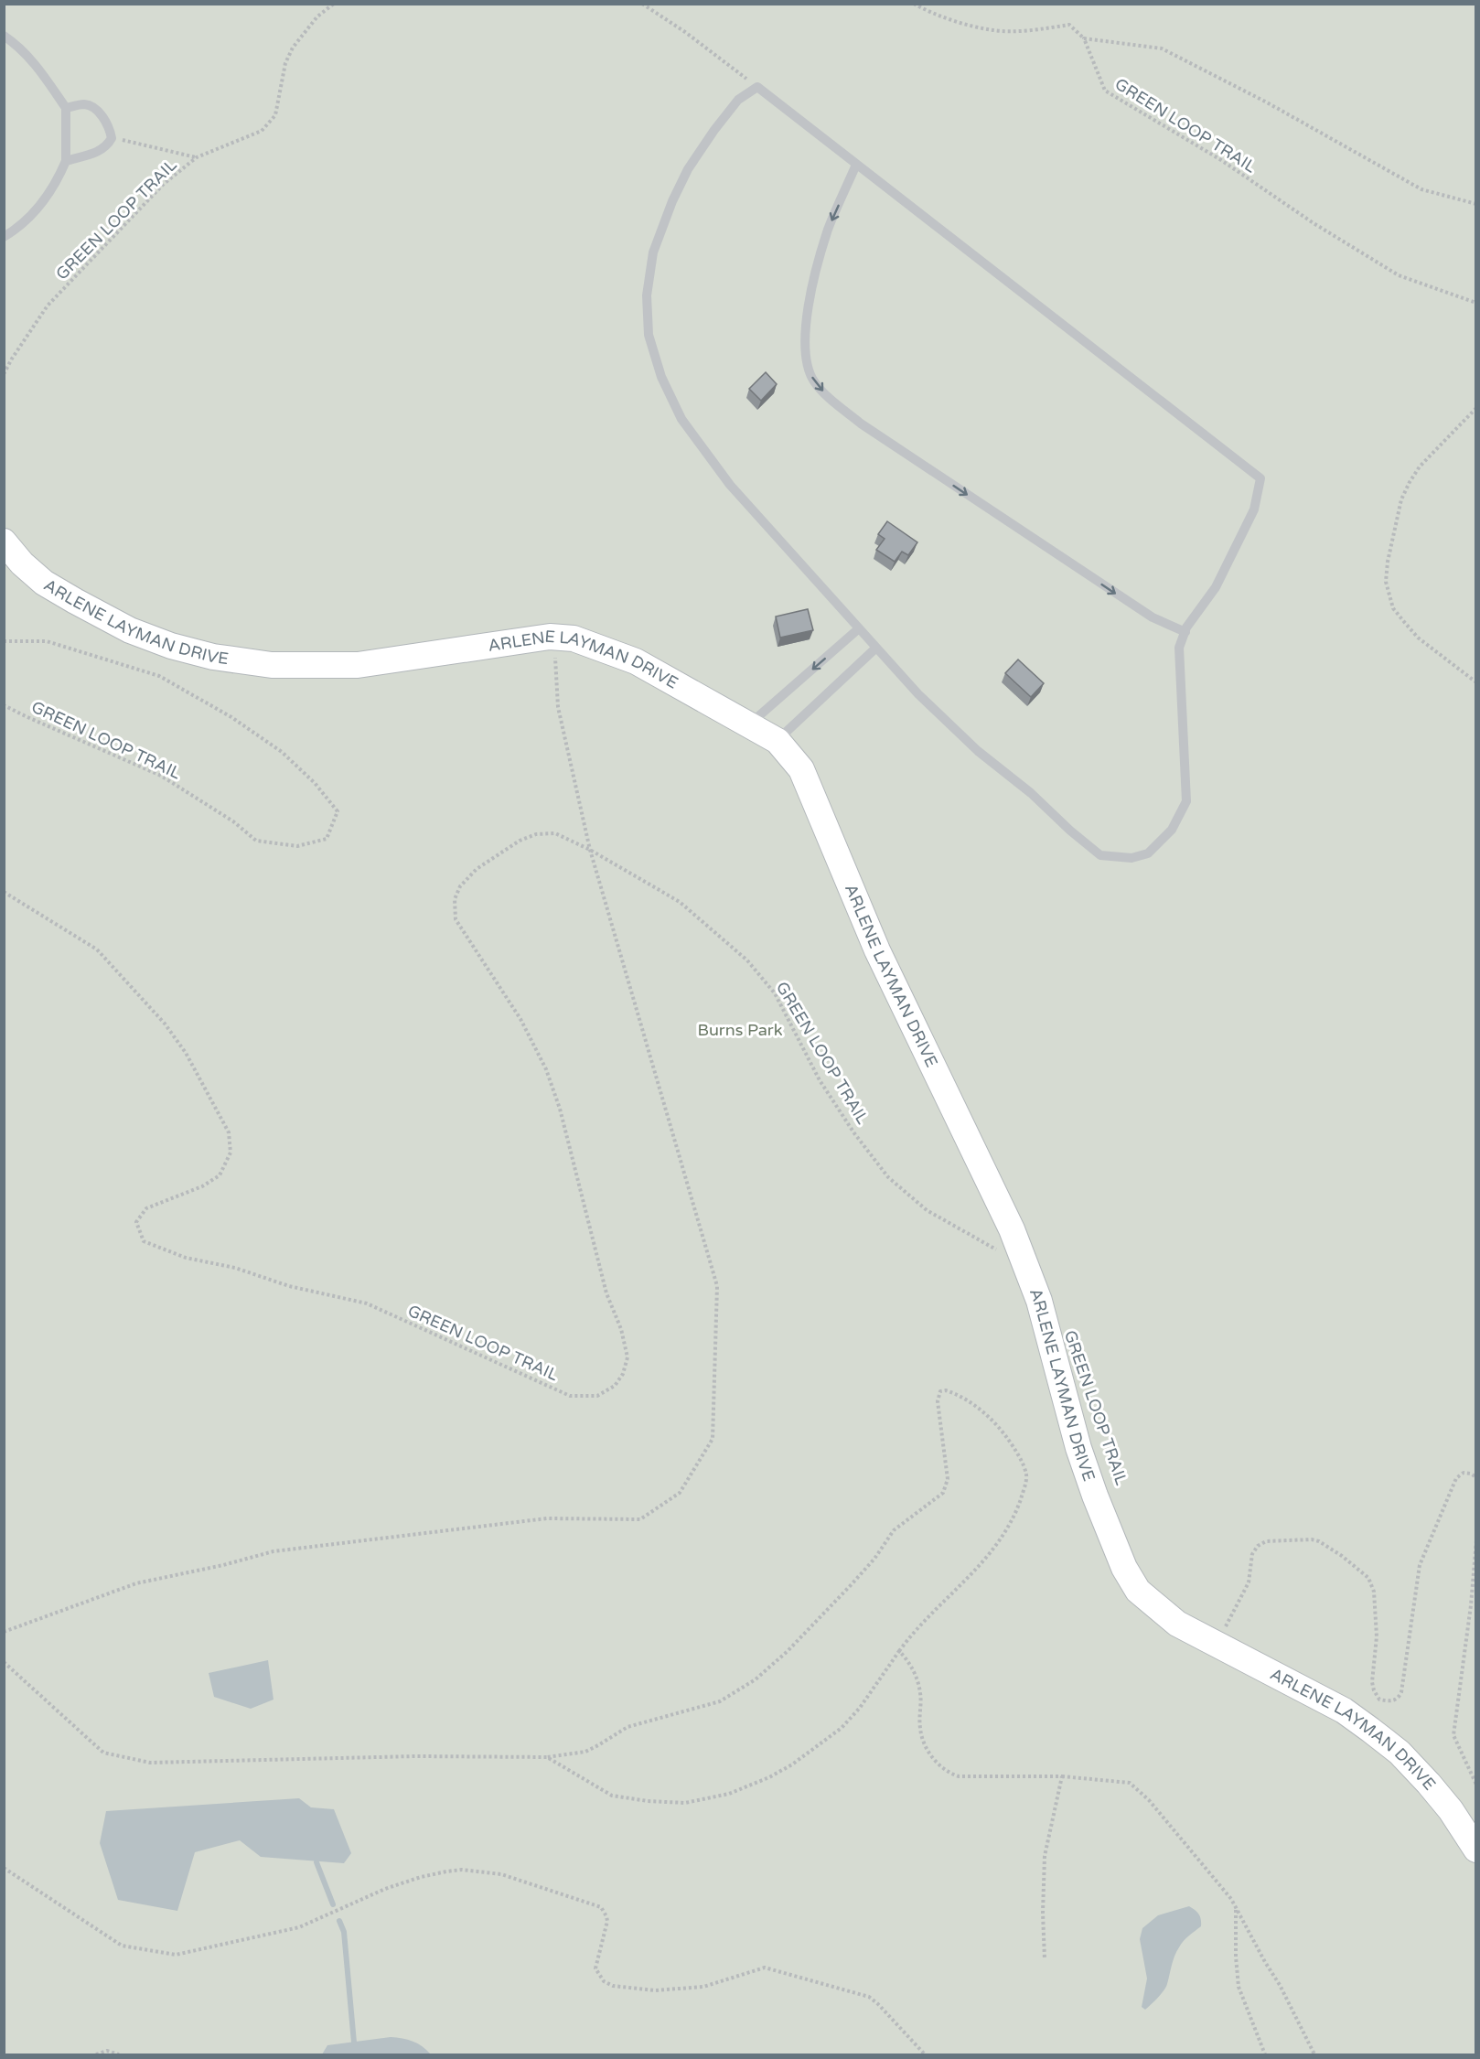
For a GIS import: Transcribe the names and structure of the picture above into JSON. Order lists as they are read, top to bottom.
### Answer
{
  "streets": {
    "street": ["ARLENE LAYMAN DRIVE"],
    "path": ["GREEN LOOP TRAIL"]
  },
  "parks": ["Burns Park"]
}
